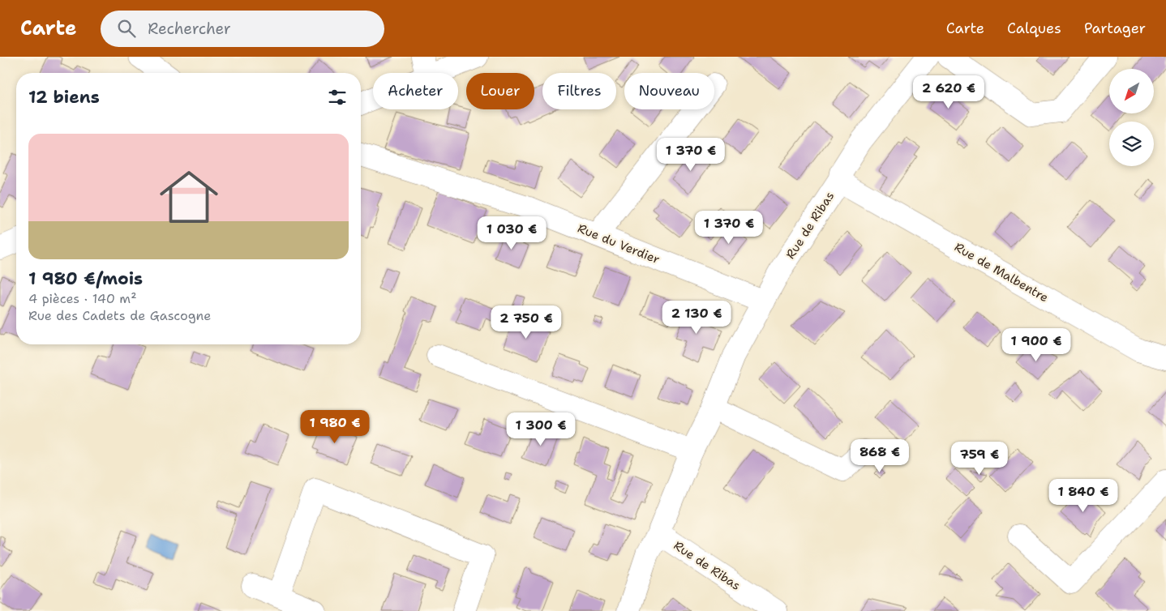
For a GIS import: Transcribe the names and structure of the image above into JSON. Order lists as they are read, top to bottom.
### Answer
{
  "streets": {
    "street": ["Rue de Ribas", "Rue du Verdier", "Rue de Malbentre"]
  },
  "crossings": [
    ["Rue de Ribas", "Rue du Verdier"],
    ["Rue de Ribas", "Rue de Malbentre"]
  ],
  "north": "bottom left",
  "page": {
    "header": "Carte",
    "search": "Rechercher",
    "nav": ["Carte", "Calques", "Partager"],
    "chip": [
      "Acheter",
      "Louer",
      "Filtres",
      "Nouveau"
    ],
    "heading": "12 biens",
    "price": [
      "2 620 €",
      "1 370 €",
      "1 370 €",
      "1 030 €",
      "2 130 €",
      "2 750 €",
      "1 900 €",
      "1 980 €",
      "1 300 €",
      "868 €",
      "759 €",
      "1 840 €"
    ],
    "list": [
      {
        "name": "1 980 €/mois",
        "note": "4 pièces · 140 m² · Rue des Cadets de Gascogne"
      }
    ]
  }
}
